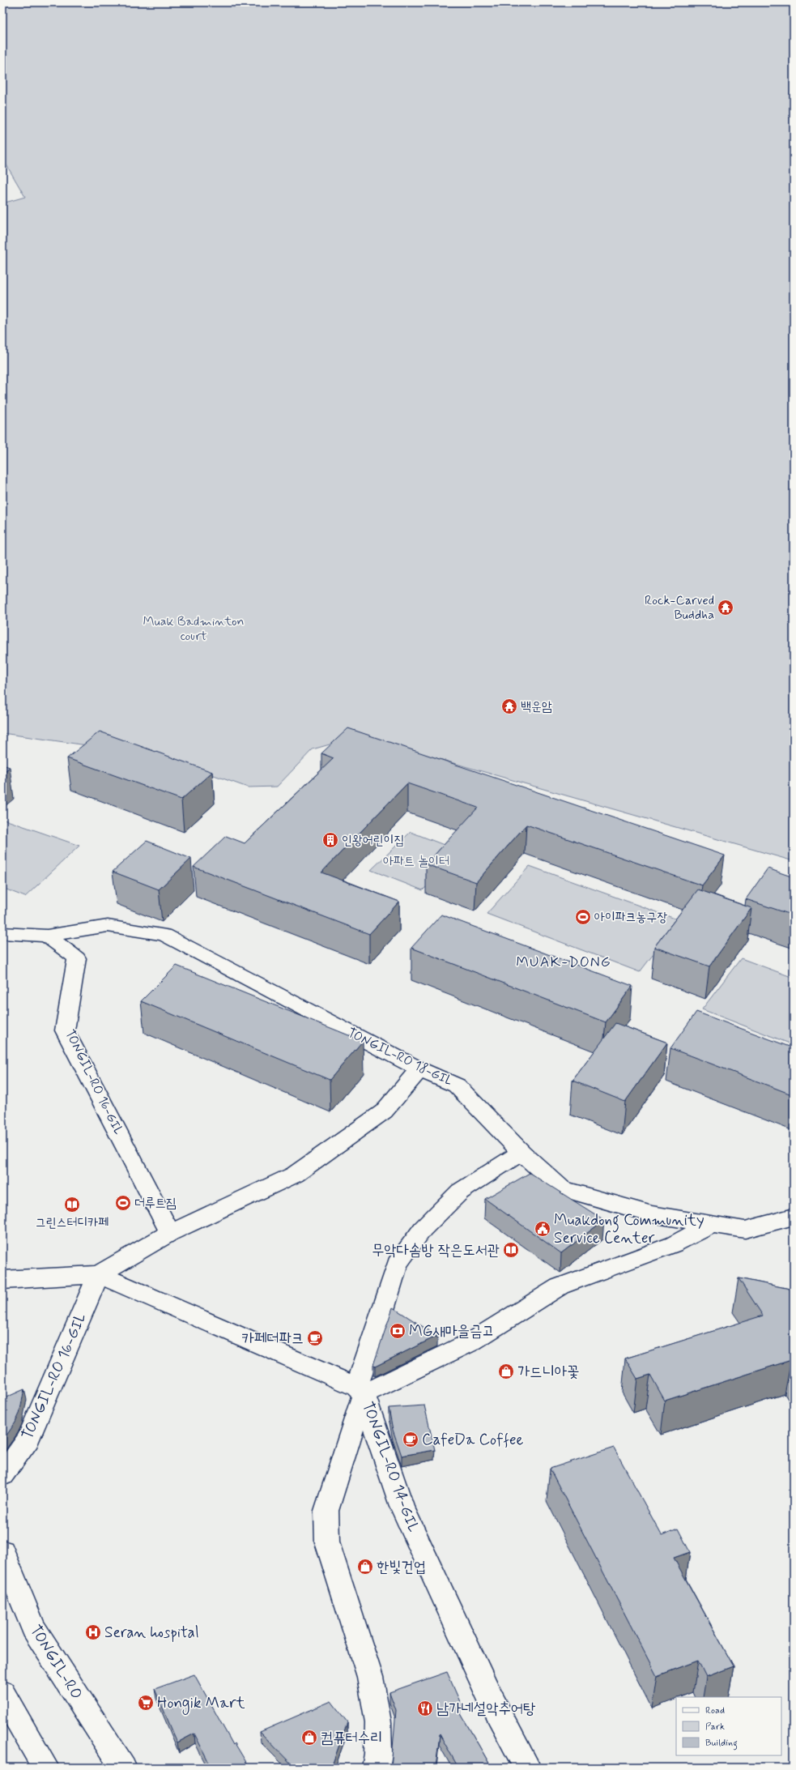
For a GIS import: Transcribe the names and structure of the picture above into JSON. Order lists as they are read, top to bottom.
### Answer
{
  "streets": {
    "street": [
      "TONGIL-RO 18-GIL",
      "TONGIL-RO 16-GIL",
      "TONGIL-RO 14-GIL",
      "TONGIL-RO"
    ]
  },
  "crossings": [
    ["TONGIL-RO 18-GIL", "TONGIL-RO 16-GIL"],
    ["TONGIL-RO 18-GIL", "TONGIL-RO 14-GIL"]
  ],
  "districts": ["MUAK-DONG"],
  "parks": ["Muak Badminton court", "아파트 놀이터"],
  "places": {
    "temple": ["Rock-Carved Buddha", "백운암"],
    "building": ["인왕어린이집"],
    "sports": ["아이파크농구장", "더루트짐"],
    "library": ["그린스터디카페", "무악다솜방 작은도서관"],
    "public building": ["Muakdong Community Service Center"],
    "bank": ["MG새마을금고"],
    "cafe": ["카페더파크", "CafeDa Coffee"],
    "shop": ["가드니아꽃", "한빛건업", "컴퓨터수리"],
    "hospital": ["Seran hospital"],
    "supermarket": ["Hongik Mart"],
    "restaurant": ["남가네설악추어탕"]
  },
  "legend": ["Road", "Park", "Building"]
}
